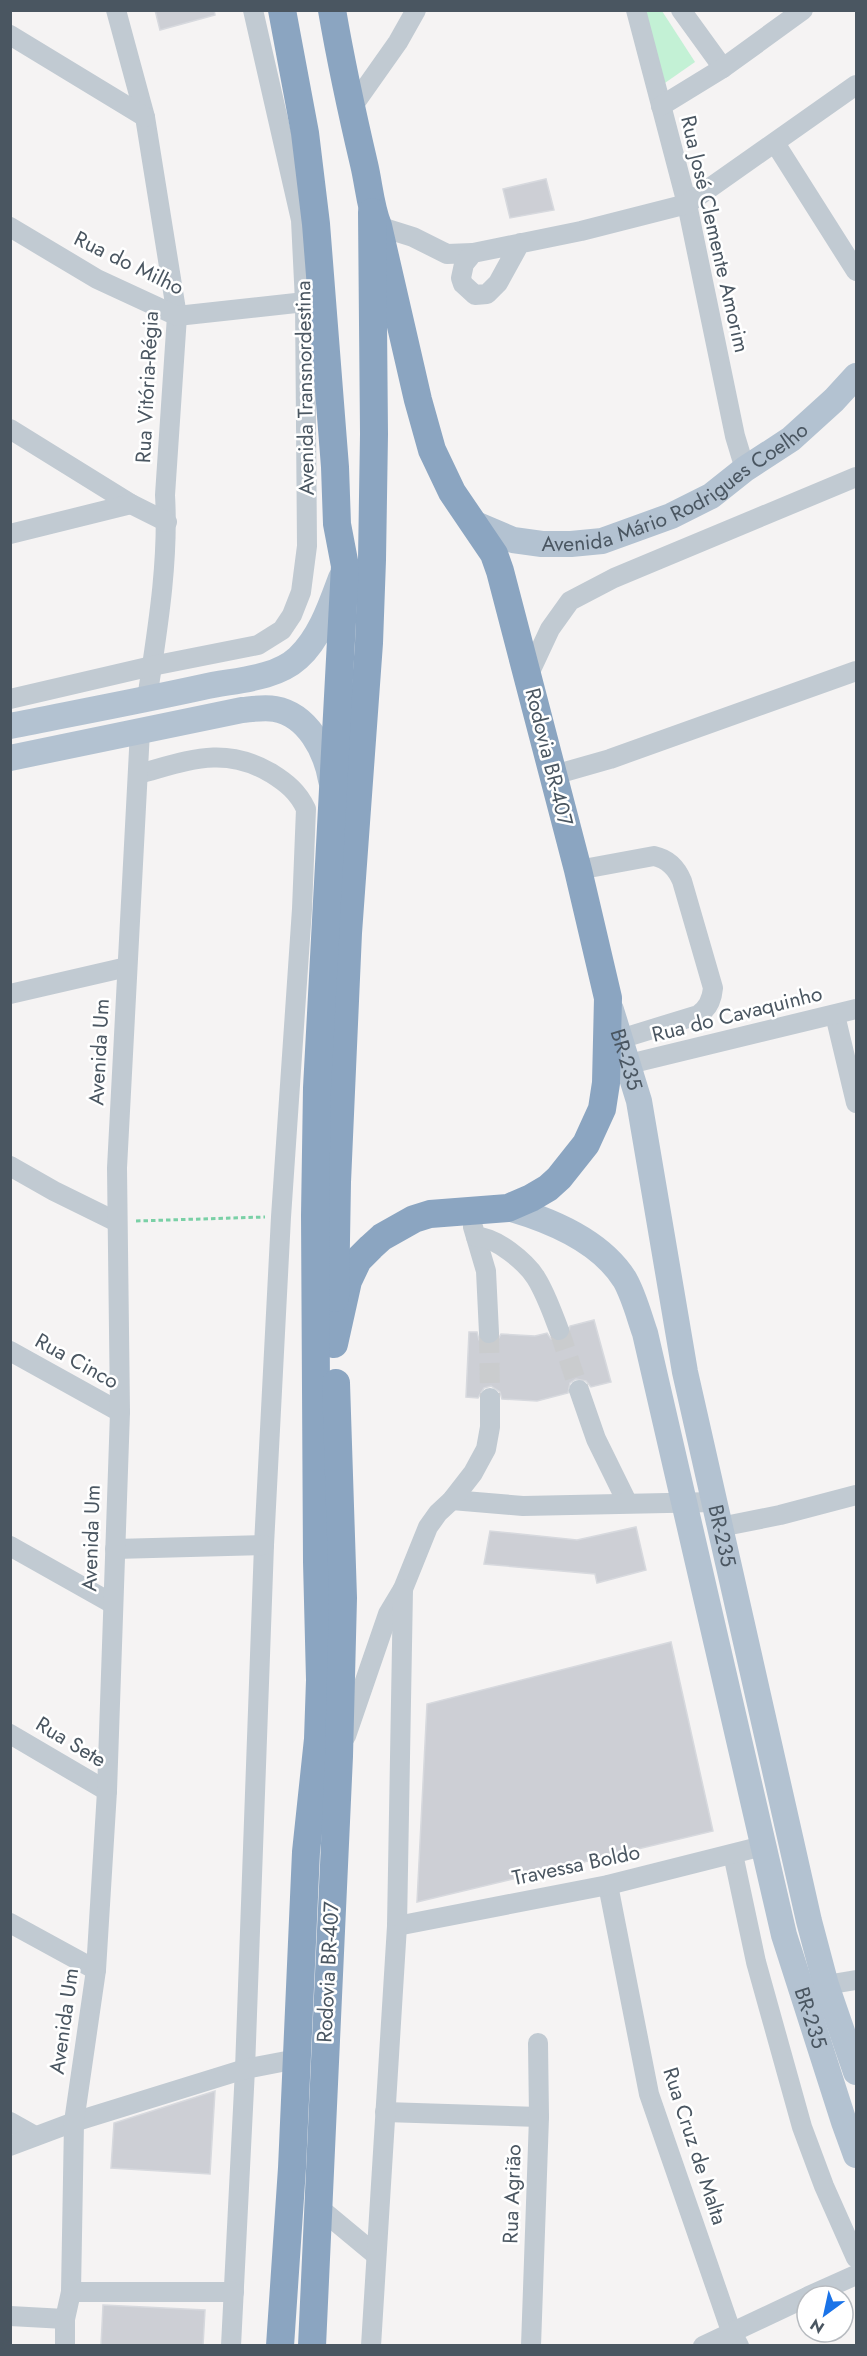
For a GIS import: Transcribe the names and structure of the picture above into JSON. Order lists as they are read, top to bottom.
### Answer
{
  "streets": {
    "highway": ["Rodovia BR-407"],
    "main road": ["Avenida Mário Rodrigues Coelho", "BR-235"],
    "street": [
      "Rua José Clemente Amorim",
      "Rua do Milho",
      "Rua Vitória-Régia",
      "Avenida Transnordestina",
      "Rua do Cavaquinho",
      "Avenida Um",
      "Rua Cinco",
      "Rua Sete",
      "Travessa Boldo",
      "Rua Cruz de Malta",
      "Rua Agrião"
    ]
  },
  "crossings": [
    ["Rua José Clemente Amorim", "Avenida Mário Rodrigues Coelho"],
    ["Rua do Milho", "Rua Vitória-Régia"],
    ["Rua do Milho", "Avenida Transnordestina"],
    ["Rua Vitória-Régia", "Avenida Transnordestina"],
    ["Avenida Mário Rodrigues Coelho", "Rodovia BR-407"],
    ["Rodovia BR-407", "BR-235"],
    ["Rua do Cavaquinho", "BR-235"],
    ["Avenida Um", "Rua Cinco"],
    ["Avenida Um", "Rua Sete"],
    ["BR-235", "Travessa Boldo"],
    ["Travessa Boldo", "Rua Cruz de Malta"]
  ],
  "north": "bottom left"
}
